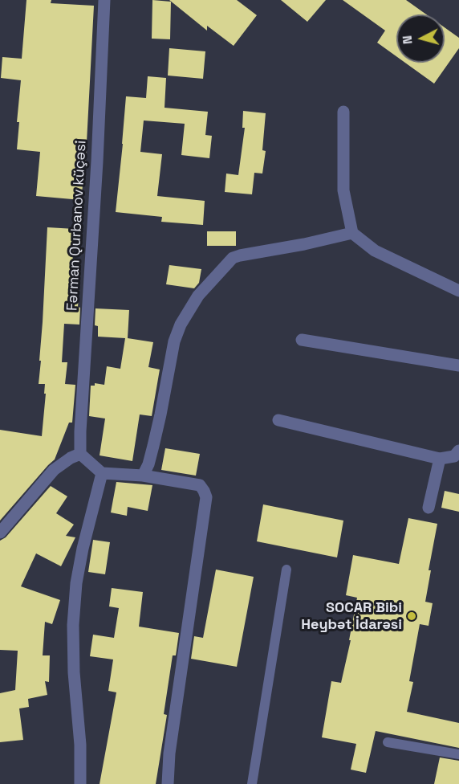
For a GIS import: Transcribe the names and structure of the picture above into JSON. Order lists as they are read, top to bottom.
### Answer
{
  "streets": {
    "street": ["Fərman Qurbanov küçəsi"]
  },
  "places": ["SOCAR Bibi Heybət İdarəsi"],
  "north": "left"
}
